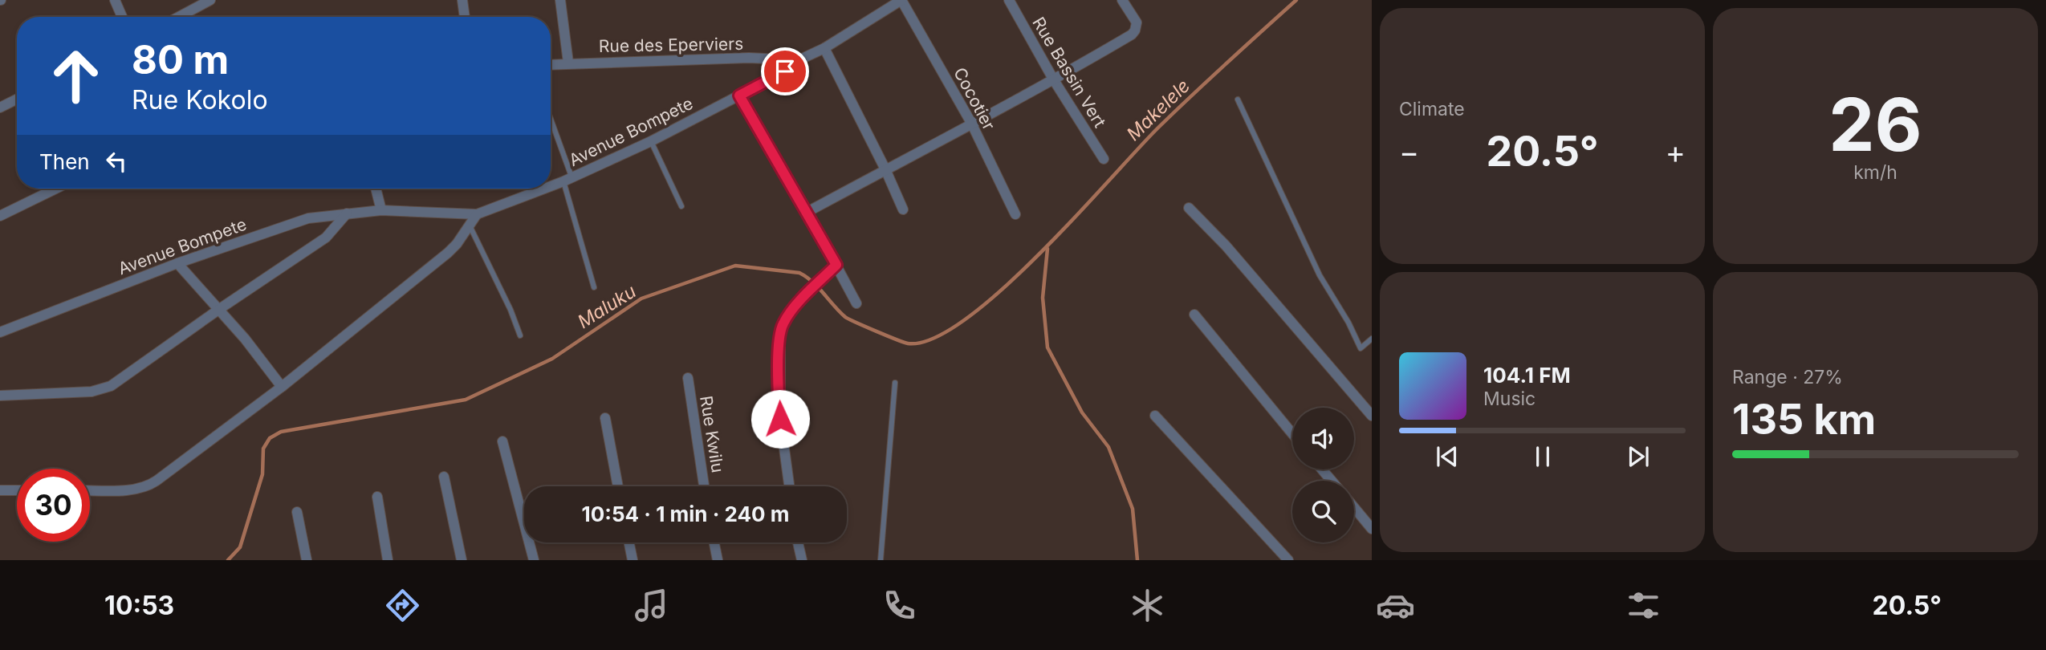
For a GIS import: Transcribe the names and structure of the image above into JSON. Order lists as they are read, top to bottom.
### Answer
{
  "streets": {
    "street": [
      "Rue des Eperviers",
      "Rue Bassin Vert",
      "Cocotier",
      "Avenue Bompete",
      "Rue Kwilu"
    ]
  },
  "crossings": [
    ["Rue des Eperviers", "Avenue Bompete"],
    ["Cocotier", "Avenue Bompete"]
  ],
  "water": ["Makelele", "Maluku"],
  "page": {
    "tile": [
      "Climate",
      ["26", "km/h"],
      ["Range · 27%", "135 km"]
    ],
    "turn": ["80 m", "Rue Kokolo"],
    "heat": ["−", "20.5°", "+"],
    "then": "Then",
    "song": ["104.1 FM", "Music"],
    "limit": "30",
    "trip": "10:54 · 1 min · 240 m",
    "tabs": ["10:53", "20.5°"]
  }
}
